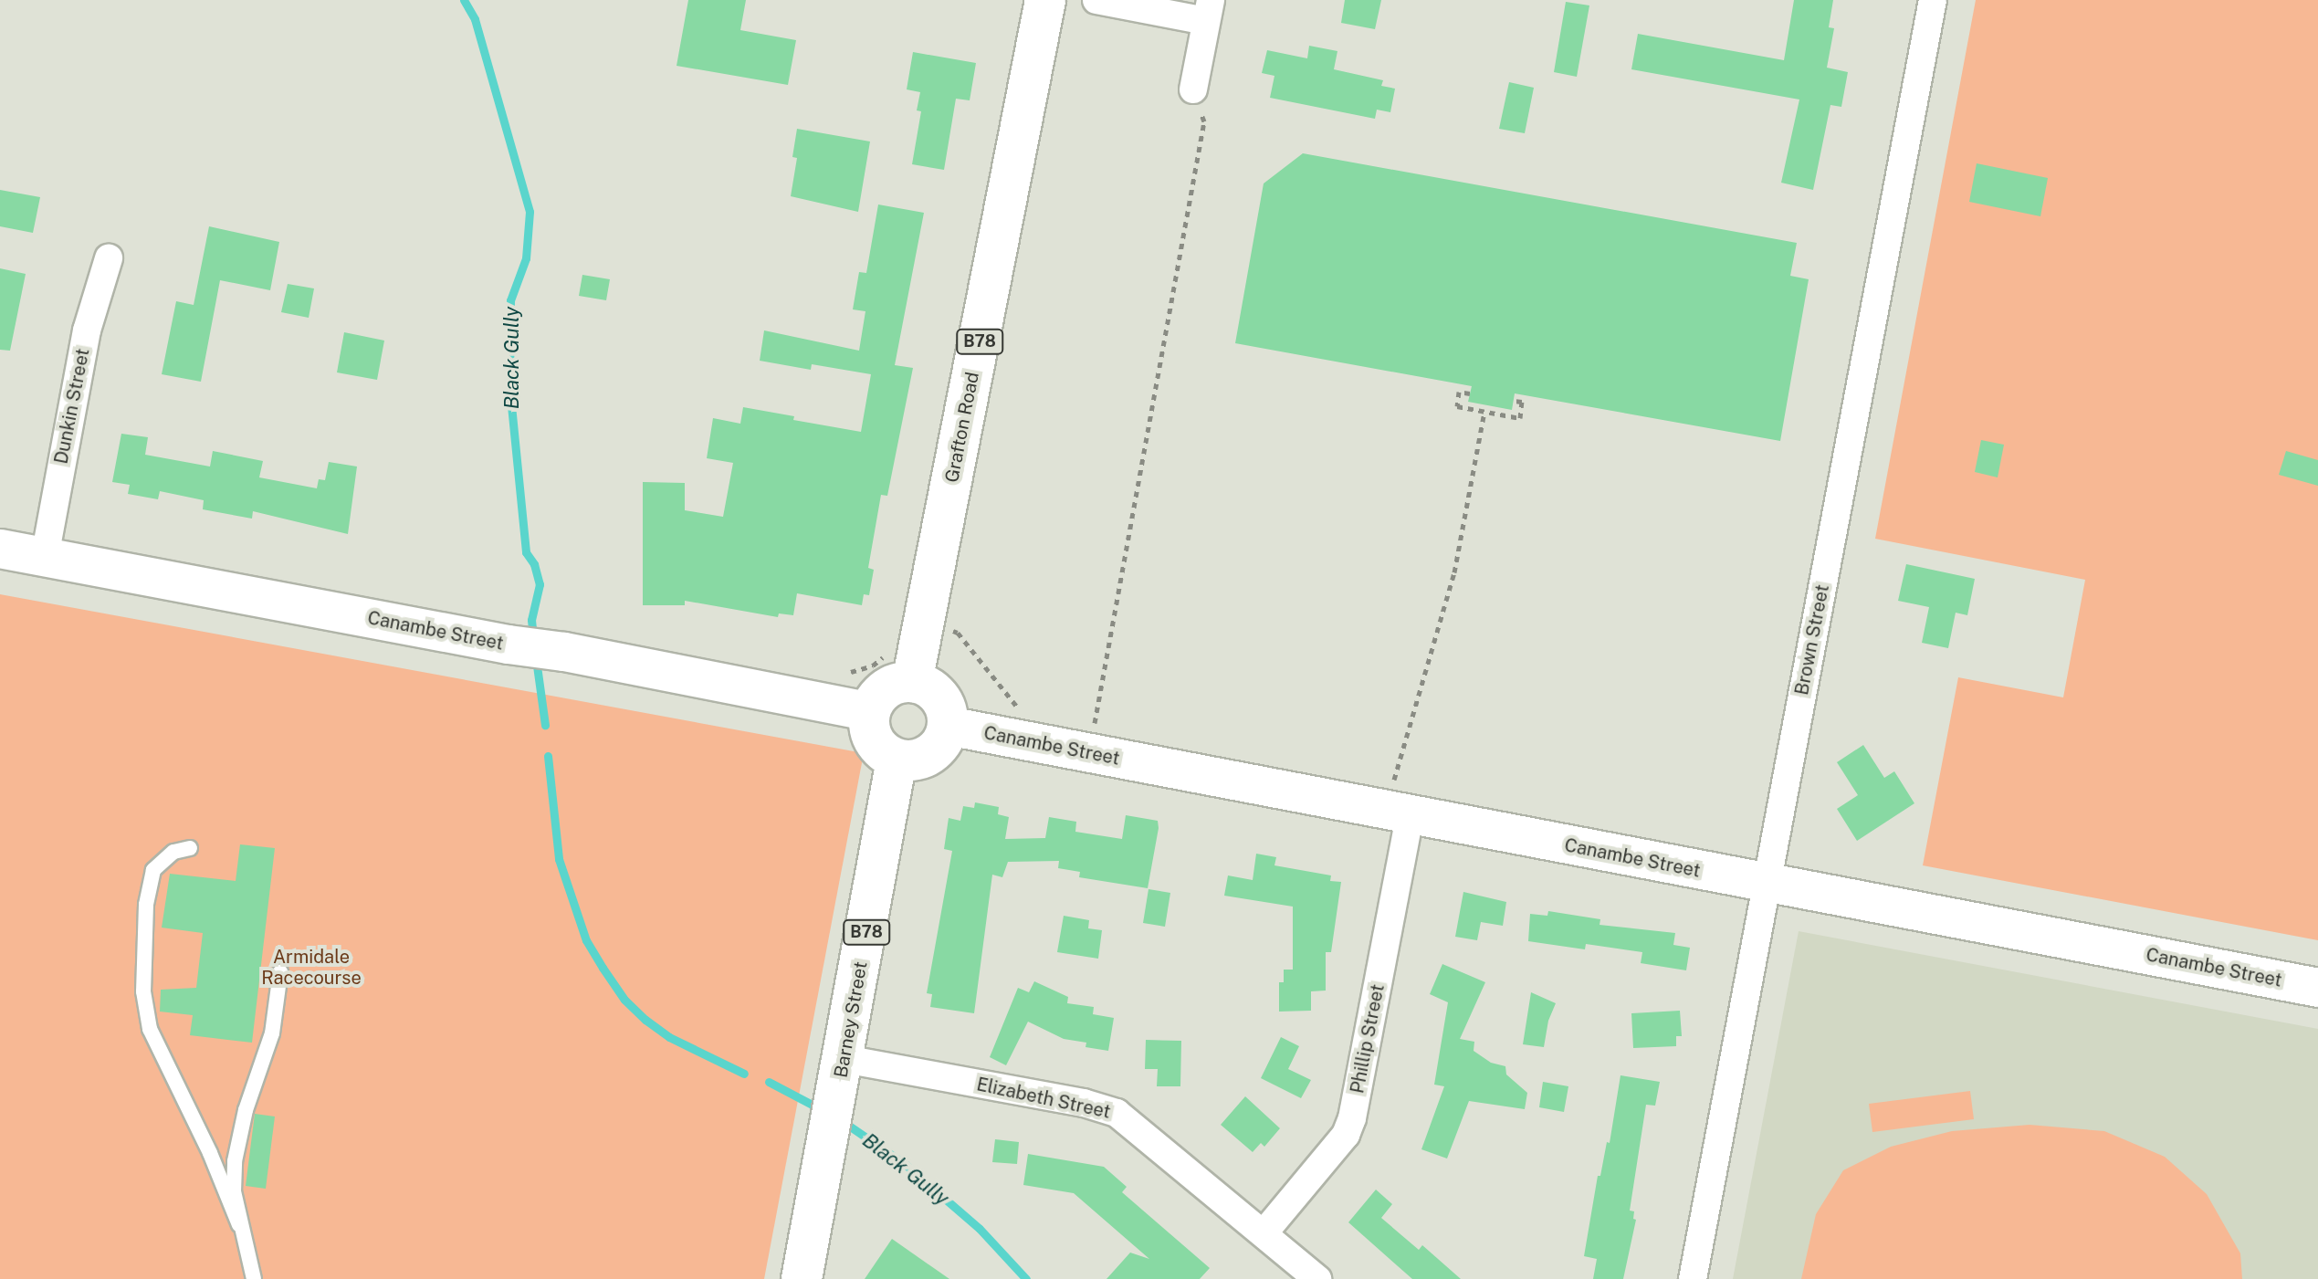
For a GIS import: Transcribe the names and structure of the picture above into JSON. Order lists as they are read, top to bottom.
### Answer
{
  "streets": {
    "main road": ["B78", "Grafton Road", "Barney Street"],
    "street": [
      "Dunkin Street",
      "Canambe Street",
      "Brown Street",
      "Phillip Street",
      "Elizabeth Street"
    ]
  },
  "crossings": [
    ["Dunkin Street", "Canambe Street"],
    ["Grafton Road", "Canambe Street"],
    ["Grafton Road", "Barney Street"],
    ["Canambe Street", "Brown Street"],
    ["Canambe Street", "Barney Street"],
    ["Canambe Street", "Phillip Street"],
    ["Barney Street", "Elizabeth Street"],
    ["Phillip Street", "Elizabeth Street"]
  ],
  "water": ["Black Gully"],
  "parks": ["Armidale Racecourse"]
}
